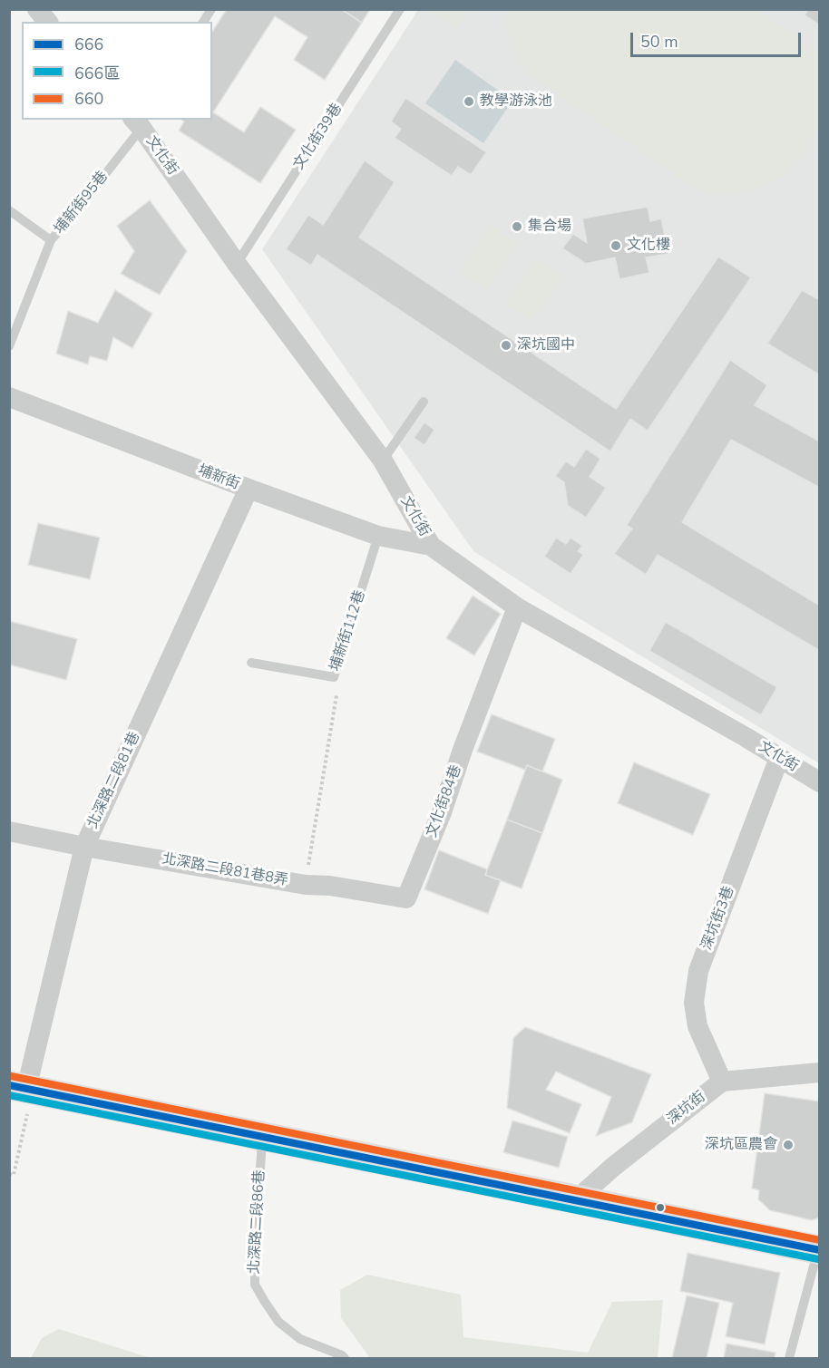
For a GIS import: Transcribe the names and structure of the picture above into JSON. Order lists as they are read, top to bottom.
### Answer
{
  "streets": {
    "street": [
      "文化街",
      "埔新街",
      "北深路二段81巷",
      "文化街84巷",
      "北深路二段81巷8弄",
      "深坑街3巷",
      "深坑街"
    ],
    "lane": [
      "文化街39巷",
      "埔新街95巷",
      "埔新街112巷",
      "北深路二段86巷"
    ]
  },
  "crossings": [
    ["文化街39巷", "文化街"],
    ["文化街", "埔新街95巷"],
    ["文化街", "埔新街"],
    ["文化街", "文化街84巷"],
    ["文化街", "深坑街3巷"],
    ["埔新街", "埔新街112巷"],
    ["埔新街", "北深路二段81巷"],
    ["北深路二段81巷", "北深路二段81巷8弄"],
    ["文化街84巷", "北深路二段81巷8弄"],
    ["深坑街3巷", "深坑街"]
  ],
  "places": [
    "教學游泳池",
    "集合場",
    "文化樓",
    "深坑國中",
    "深坑區農會"
  ],
  "lines": ["transit line 660", "transit line 666", "transit line 666區"],
  "legend": ["666", "666區", "660"],
  "scale_bar": "50 m"
}
